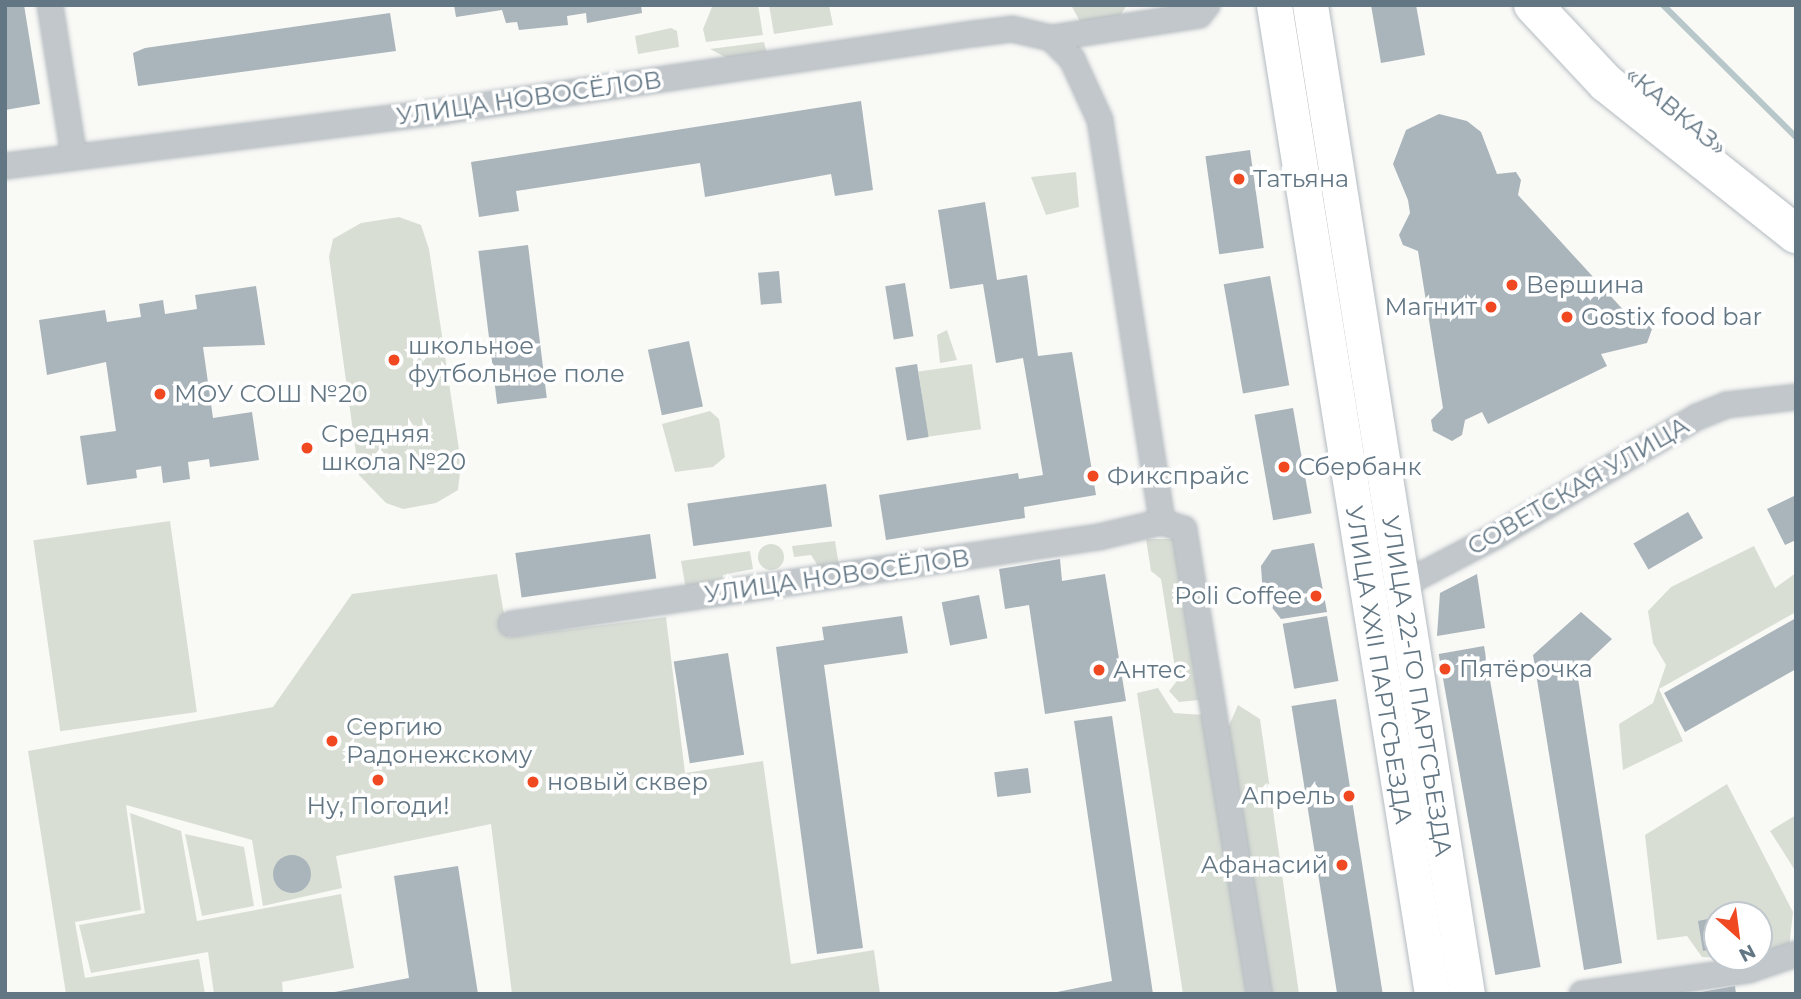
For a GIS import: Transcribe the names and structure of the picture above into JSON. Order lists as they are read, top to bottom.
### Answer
{
  "streets": {
    "highway": ["«КАВКАЗ»"],
    "main road": ["УЛИЦА XXII ПАРТСЪЕЗДА", "УЛИЦА 22-ГО ПАРТСЪЕЗДА"],
    "street": ["УЛИЦА НОВОСЁЛОВ", "СОВЕТСКАЯ УЛИЦА"]
  },
  "crossings": [
    ["СОВЕТСКАЯ УЛИЦА", "УЛИЦА XXII ПАРТСЪЕЗДА"],
    ["СОВЕТСКАЯ УЛИЦА", "УЛИЦА 22-ГО ПАРТСЪЕЗДА"]
  ],
  "places": [
    "Татьяна",
    "Вершина",
    "Магнит",
    "Gostix food bar",
    "школьное футбольное поле",
    "МОУ СОШ №20",
    "Средняя школа №20",
    "Сбербанк",
    "Фикспрайс",
    "Poli Coffee",
    "Пятёрочка",
    "Антес",
    "Сергию Радонежскому",
    "Ну, Погоди!",
    "новый сквер",
    "Апрель",
    "Афанасий"
  ],
  "north": "bottom right"
}
